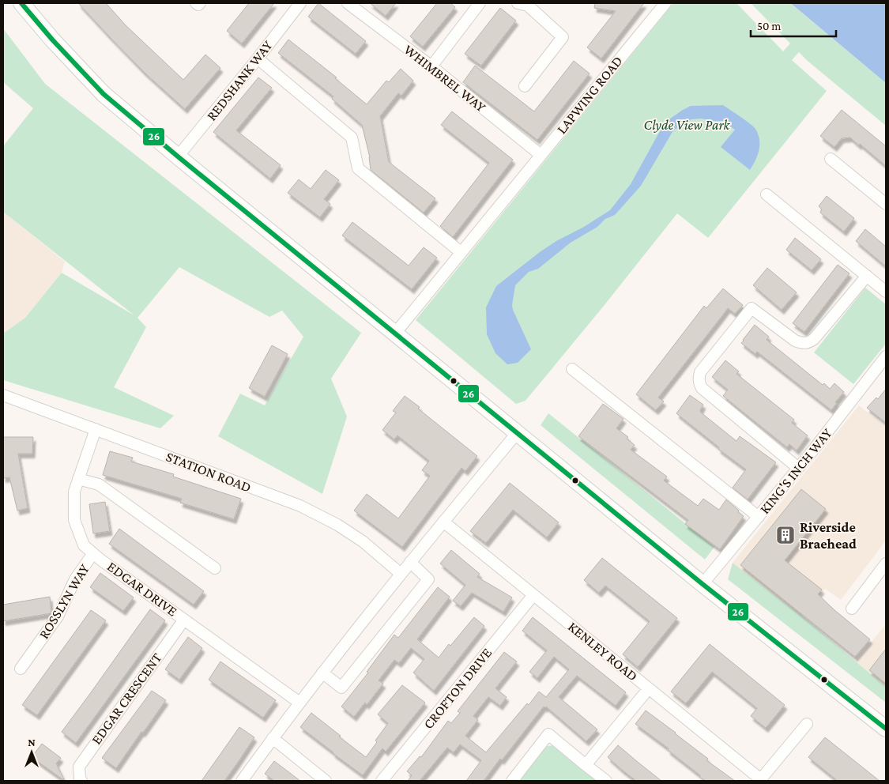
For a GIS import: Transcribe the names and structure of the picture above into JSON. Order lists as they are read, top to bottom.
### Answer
{
  "streets": {
    "street": [
      "WHIMBREL WAY",
      "REDSHANK WAY",
      "LAPWING ROAD",
      "KING'S INCH WAY",
      "STATION ROAD",
      "EDGAR DRIVE",
      "ROSSLYN WAY",
      "KENLEY ROAD",
      "CROFTON DRIVE",
      "EDGAR CRESCENT"
    ]
  },
  "crossings": [
    ["WHIMBREL WAY", "LAPWING ROAD"],
    ["STATION ROAD", "EDGAR DRIVE"],
    ["EDGAR DRIVE", "ROSSLYN WAY"],
    ["EDGAR DRIVE", "EDGAR CRESCENT"],
    ["KENLEY ROAD", "CROFTON DRIVE"]
  ],
  "parks": ["Clyde View Park"],
  "places": {
    "building": ["Riverside Braehead"]
  },
  "lines": ["transit line 26"],
  "scale_bar": "50 m",
  "north": "top"
}
